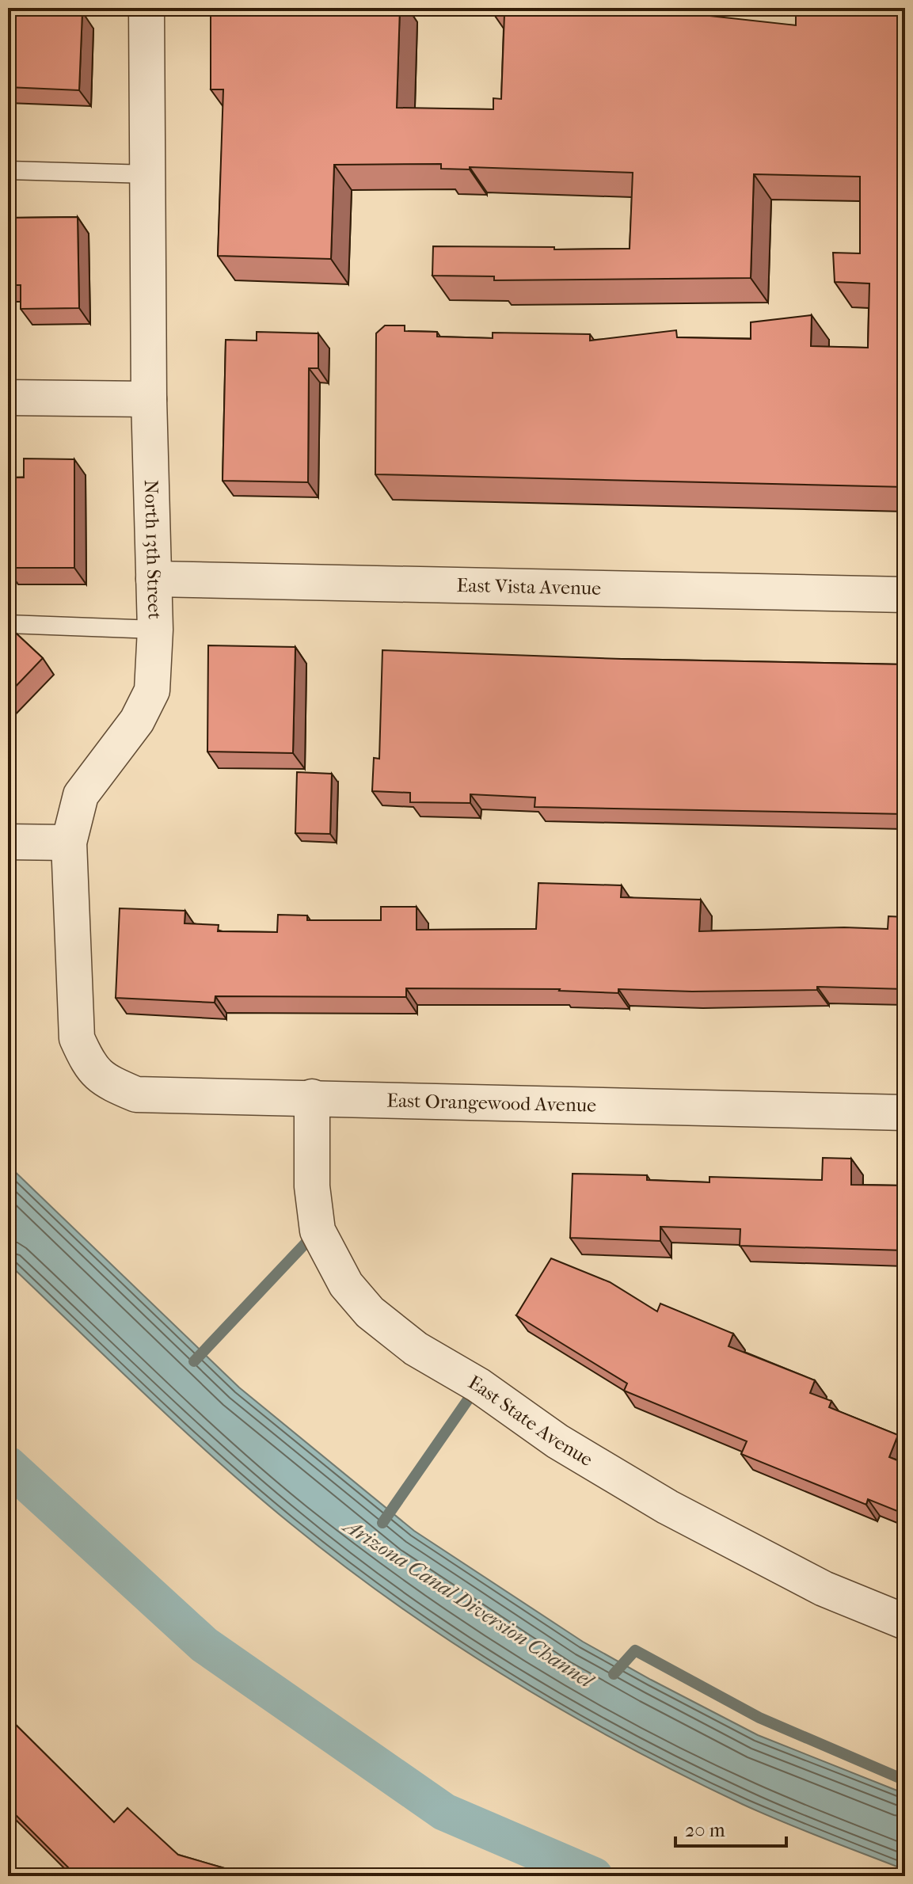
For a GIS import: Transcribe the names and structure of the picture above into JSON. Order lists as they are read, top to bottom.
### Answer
{
  "streets": {
    "street": [
      "North 13th Street",
      "East Vista Avenue",
      "East Orangewood Avenue",
      "East State Avenue"
    ]
  },
  "crossings": [
    ["North 13th Street", "East Vista Avenue"],
    ["North 13th Street", "East Orangewood Avenue"],
    ["East Orangewood Avenue", "East State Avenue"]
  ],
  "water": ["Arizona Canal Diversion Channel"],
  "scale_bar": "20 m"
}
